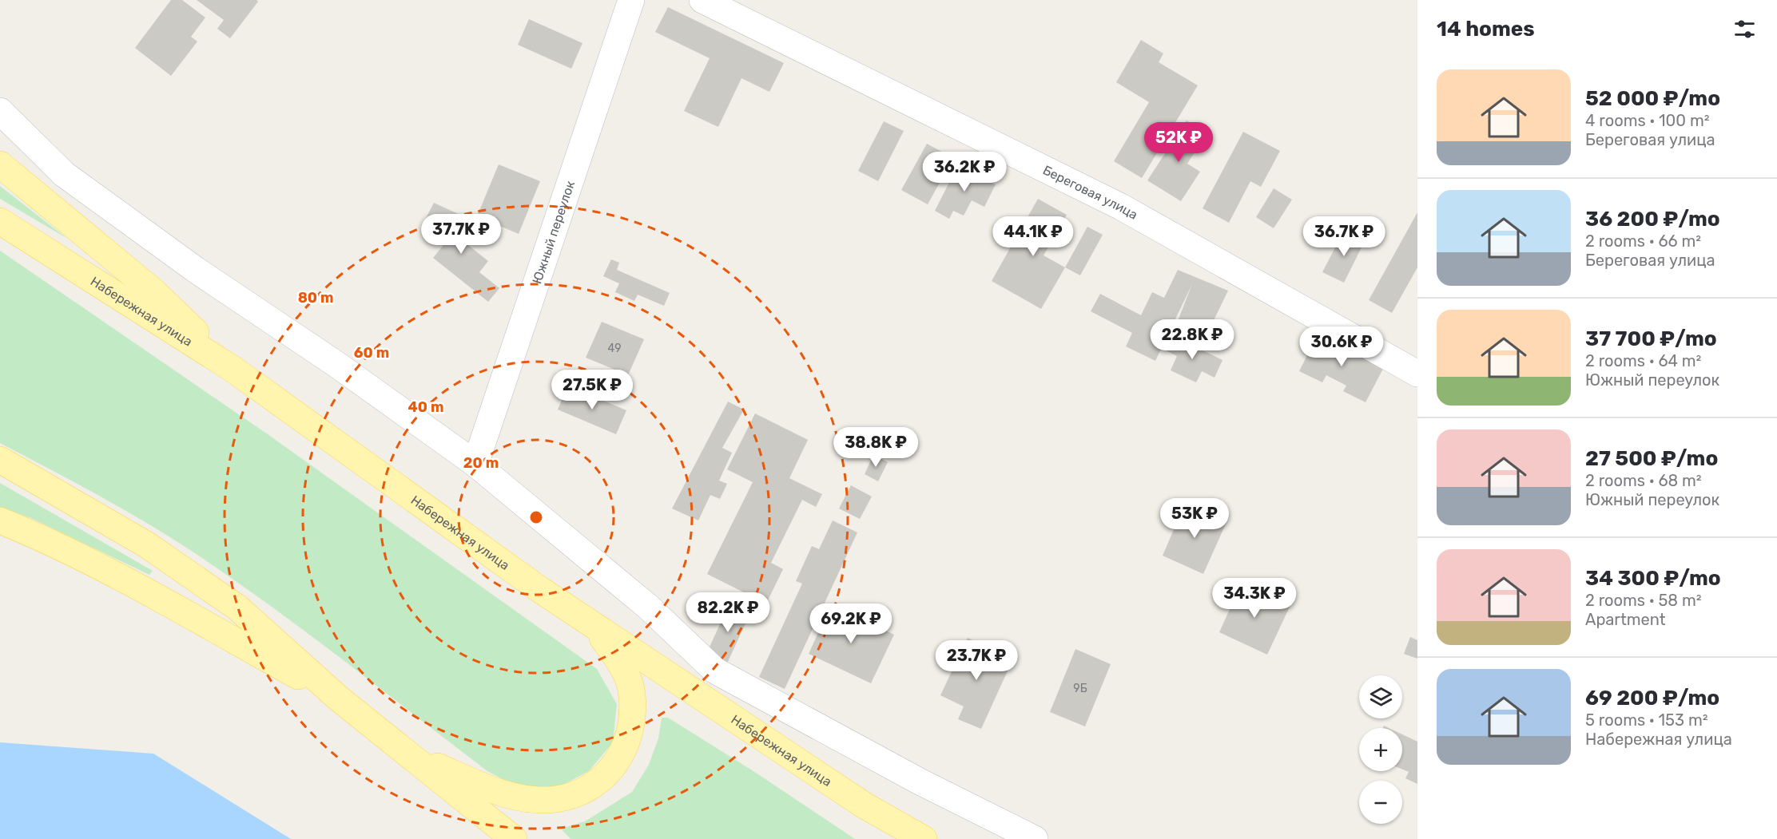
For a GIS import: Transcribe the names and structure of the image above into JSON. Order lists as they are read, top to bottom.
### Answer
{
  "streets": {
    "main road": ["Набережная улица"],
    "street": ["Береговая улица", "Южный переулок"]
  },
  "house_numbers": ["49", "9Б"],
  "page": {
    "heading": "14 homes",
    "list": [
      {
        "name": "52 000 ₽/mo",
        "note": "4 rooms · 100 m² · Береговая улица"
      },
      {
        "name": "36 200 ₽/mo",
        "note": "2 rooms · 66 m² · Береговая улица"
      },
      {
        "name": "37 700 ₽/mo",
        "note": "2 rooms · 64 m² · Южный переулок"
      },
      {
        "name": "27 500 ₽/mo",
        "note": "2 rooms · 68 m² · Южный переулок"
      },
      {
        "name": "34 300 ₽/mo",
        "note": "2 rooms · 58 m² · Apartment"
      },
      {
        "name": "69 200 ₽/mo",
        "note": "5 rooms · 153 m² · Набережная улица"
      }
    ],
    "price": [
      "52K ₽",
      "36.2K ₽",
      "37.7K ₽",
      "44.1K ₽",
      "36.7K ₽",
      "22.8K ₽",
      "30.6K ₽",
      "27.5K ₽",
      "38.8K ₽",
      "53K ₽",
      "34.3K ₽",
      "82.2K ₽",
      "69.2K ₽",
      "23.7K ₽"
    ],
    "map_buttons": ["+", "−"]
  },
  "rings": [
    "80 m",
    "60 m",
    "40 m",
    "20 m"
  ]
}
